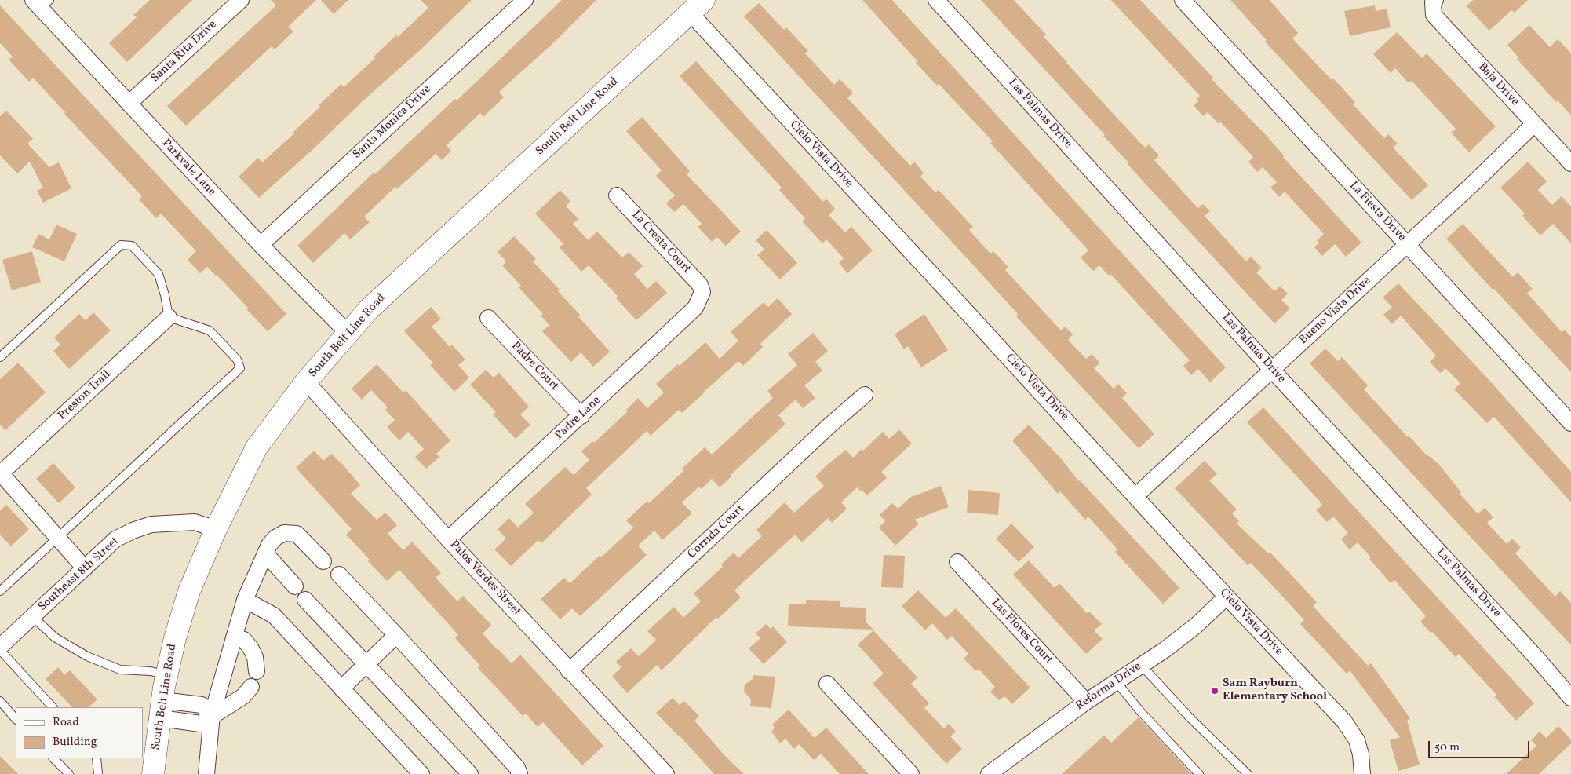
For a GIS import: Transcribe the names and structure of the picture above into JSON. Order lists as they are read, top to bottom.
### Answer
{
  "streets": {
    "main road": ["South Belt Line Road"],
    "street": [
      "Santa Rita Drive",
      "Baja Drive",
      "Las Palmas Drive",
      "Santa Monica Drive",
      "Cielo Vista Drive",
      "Parkvale Lane",
      "La Fiesta Drive",
      "La Cresta Court",
      "Bueno Vista Drive",
      "Padre Court",
      "Preston Trail",
      "Padre Lane",
      "Corrida Court",
      "Southeast 8th Street",
      "Palos Verdes Street",
      "Las Flores Court",
      "Reforma Drive"
    ]
  },
  "crossings": [
    ["Santa Rita Drive", "Parkvale Lane"],
    ["Baja Drive", "Bueno Vista Drive"],
    ["Las Palmas Drive", "Bueno Vista Drive"],
    ["South Belt Line Road", "Cielo Vista Drive"],
    ["South Belt Line Road", "Parkvale Lane"],
    ["South Belt Line Road", "Southeast 8th Street"],
    ["South Belt Line Road", "Palos Verdes Street"],
    ["Santa Monica Drive", "Parkvale Lane"],
    ["Cielo Vista Drive", "Bueno Vista Drive"],
    ["Cielo Vista Drive", "Reforma Drive"],
    ["La Fiesta Drive", "Bueno Vista Drive"],
    ["La Cresta Court", "Padre Lane"],
    ["Padre Court", "Padre Lane"],
    ["Padre Lane", "Palos Verdes Street"],
    ["Corrida Court", "Palos Verdes Street"],
    ["Las Flores Court", "Reforma Drive"]
  ],
  "places": ["Sam Rayburn Elementary School"],
  "legend": ["Road", "Building"],
  "scale_bar": "50 m"
}
